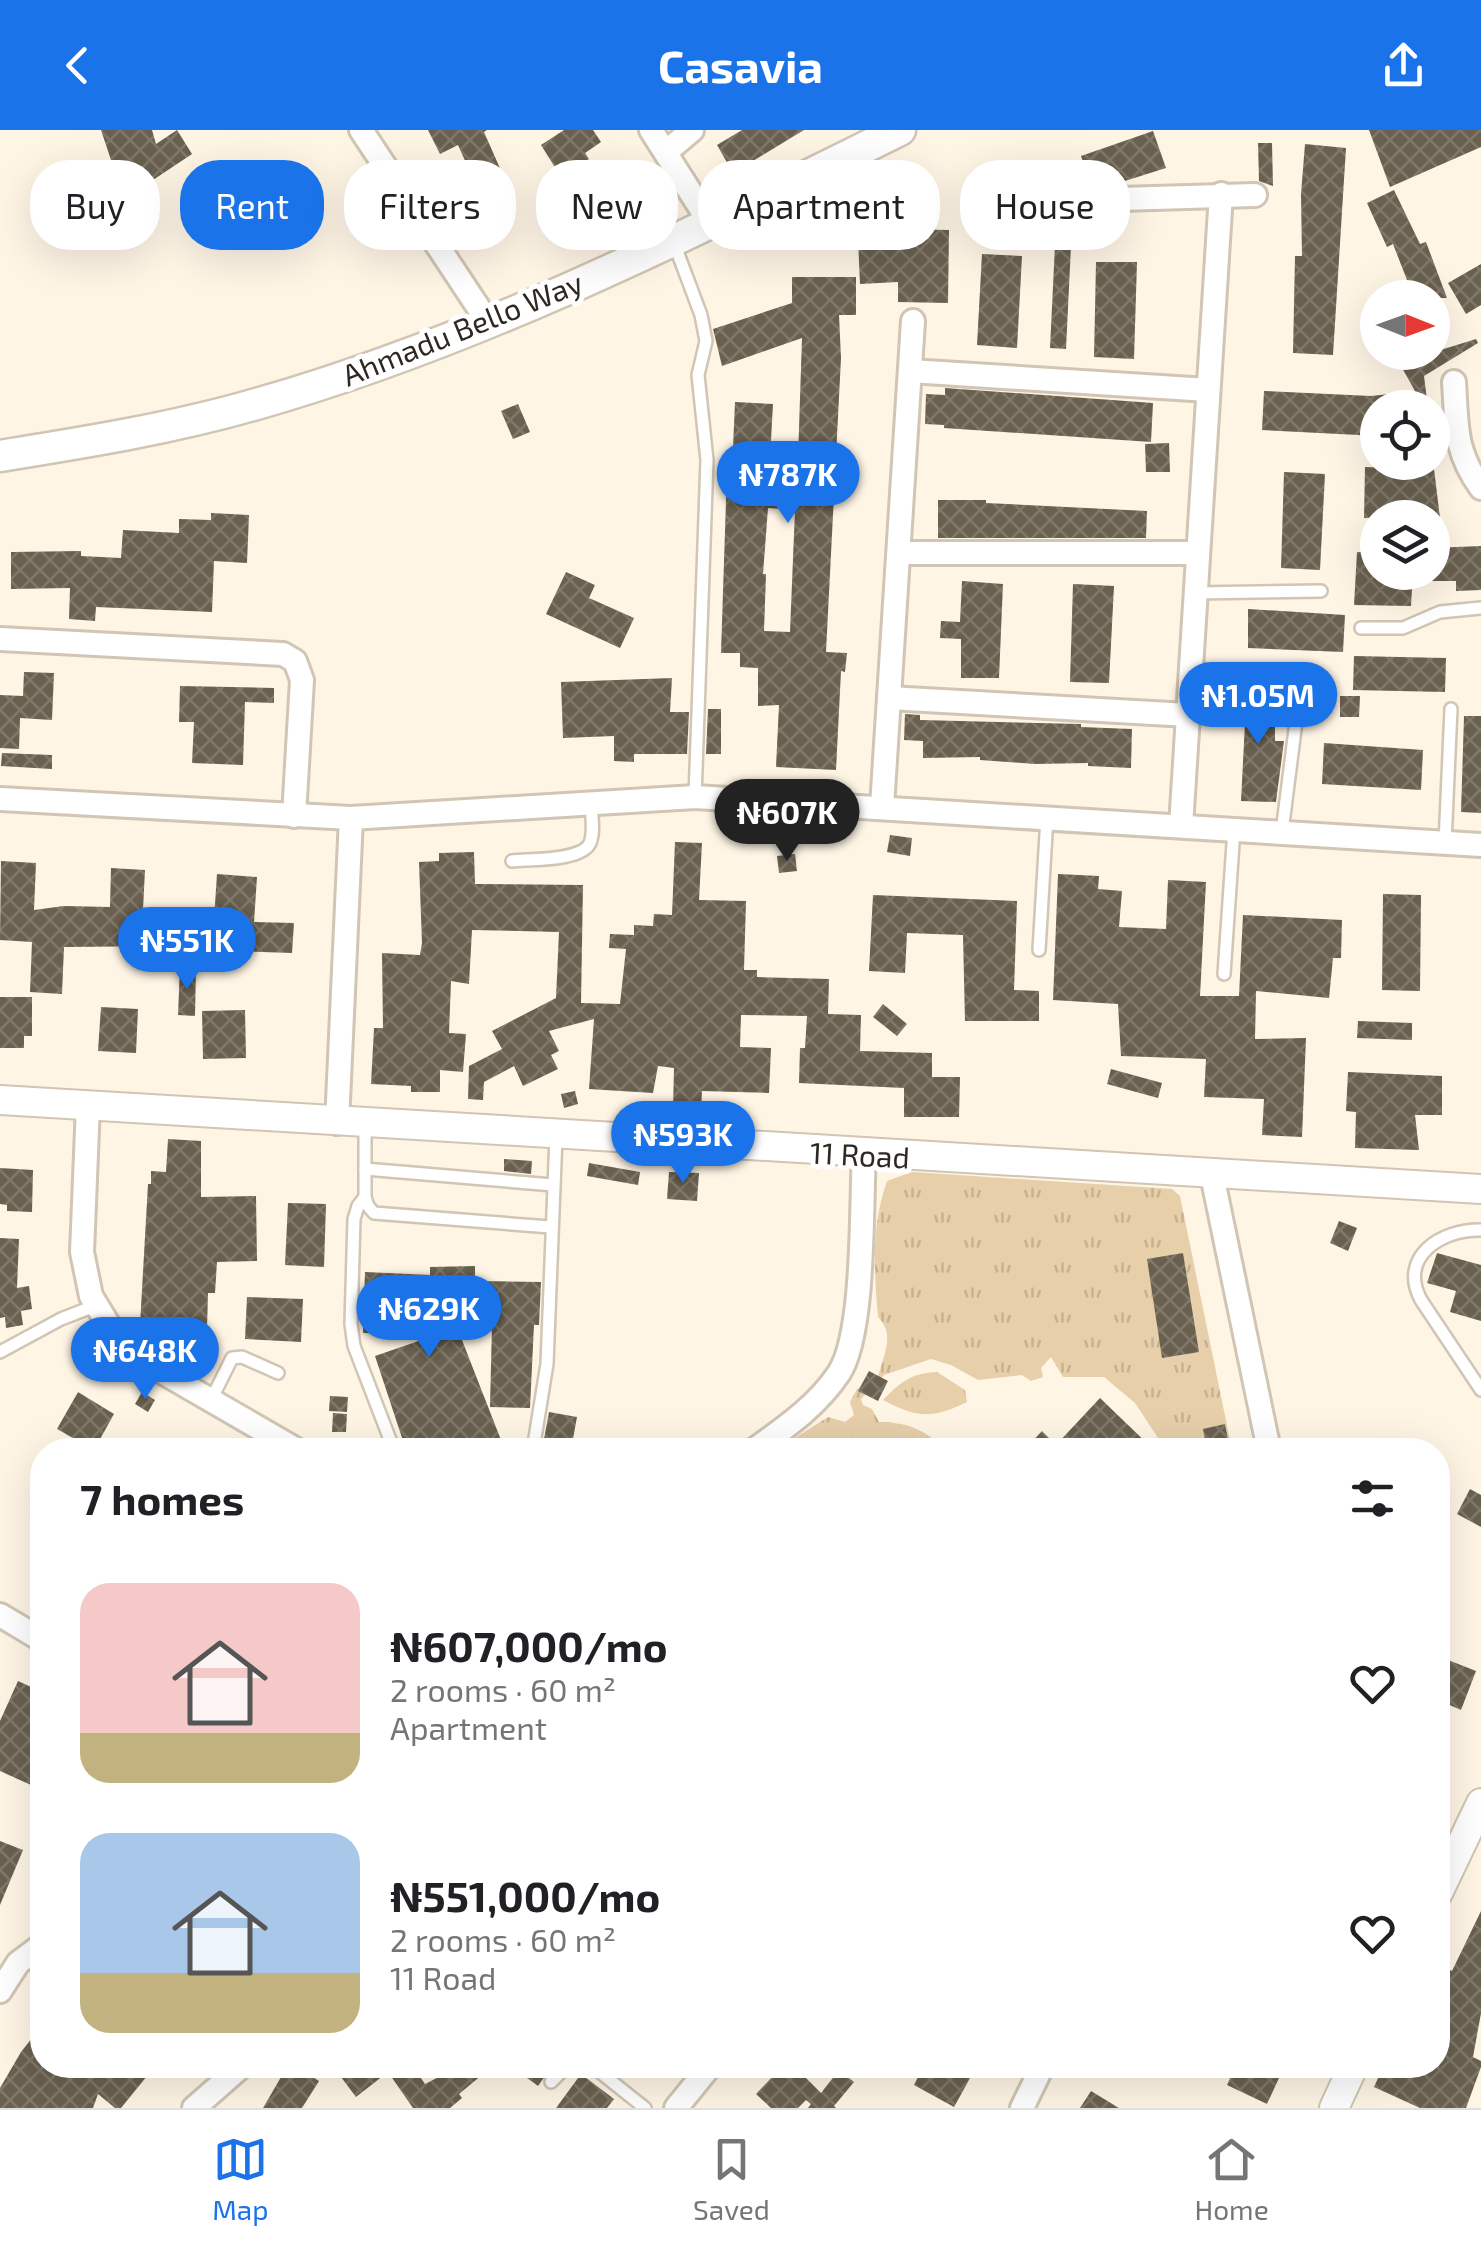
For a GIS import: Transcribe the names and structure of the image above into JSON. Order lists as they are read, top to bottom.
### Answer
{
  "streets": {
    "main road": ["Ahmadu Bello Way"],
    "street": ["11 Road"]
  },
  "north": "right",
  "page": {
    "header": "Casavia",
    "chip": [
      "Buy",
      "Rent",
      "Filters",
      "New",
      "Apartment",
      "House"
    ],
    "price": [
      "₦787K",
      "₦1.05M",
      "₦607K",
      "₦551K",
      "₦593K",
      "₦629K",
      "₦648K"
    ],
    "heading": "7 homes",
    "list": [
      {
        "name": "₦607,000/mo",
        "note": "2 rooms · 60 m² · Apartment"
      },
      {
        "name": "₦551,000/mo",
        "note": "2 rooms · 60 m² · 11 Road"
      }
    ],
    "tabs": ["Map", "Saved", "Home"]
  }
}
